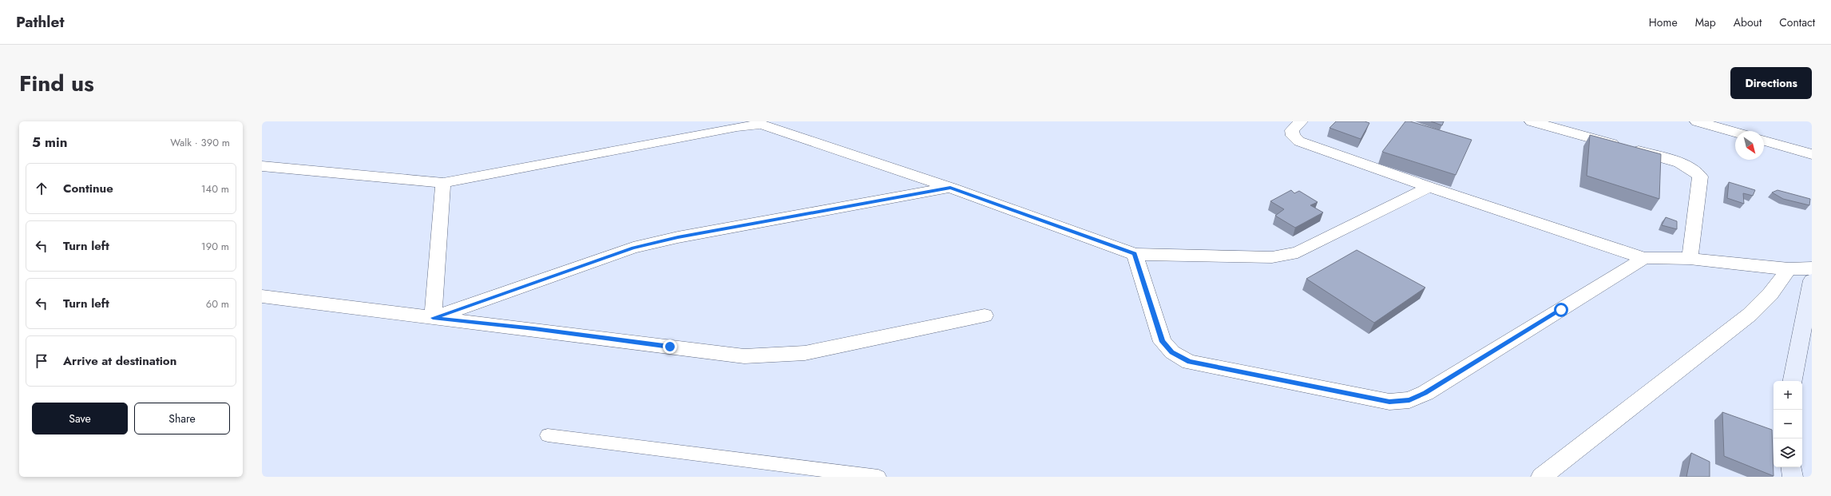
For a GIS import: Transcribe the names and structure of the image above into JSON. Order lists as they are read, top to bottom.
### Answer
{
  "north": "bottom right",
  "page": {
    "header": "Pathlet",
    "nav": [
      "Home",
      "Map",
      "About",
      "Contact"
    ],
    "title": "Find us",
    "buttons": [
      "Directions",
      ["Save", "Share"]
    ],
    "heading": ["5 min", "Walk · 390 m"],
    "list": [
      ["Continue", "140 m"],
      ["Turn left", "190 m"],
      ["Turn left", "60 m"],
      "Arrive at destination"
    ],
    "map_buttons": ["+", "−"]
  }
}
